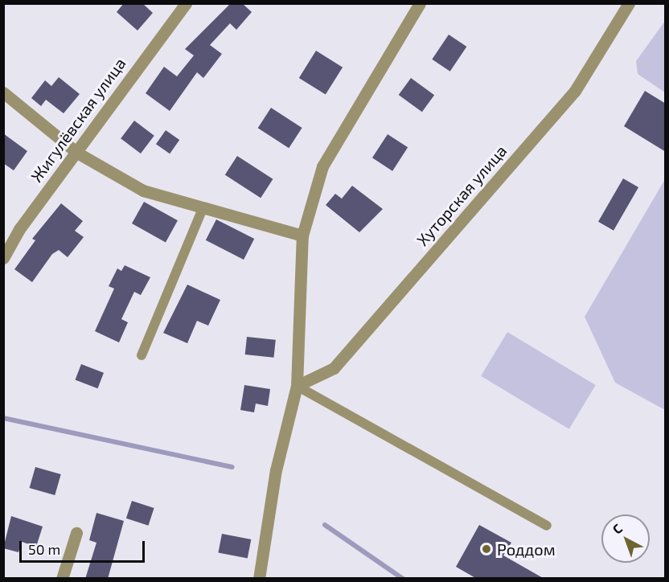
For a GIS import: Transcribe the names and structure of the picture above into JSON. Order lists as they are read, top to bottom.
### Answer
{
  "streets": {
    "street": ["Жигулёвская улица", "Хуторская улица"]
  },
  "places": ["Роддом"],
  "scale_bar": "50 m",
  "north": "top left"
}
